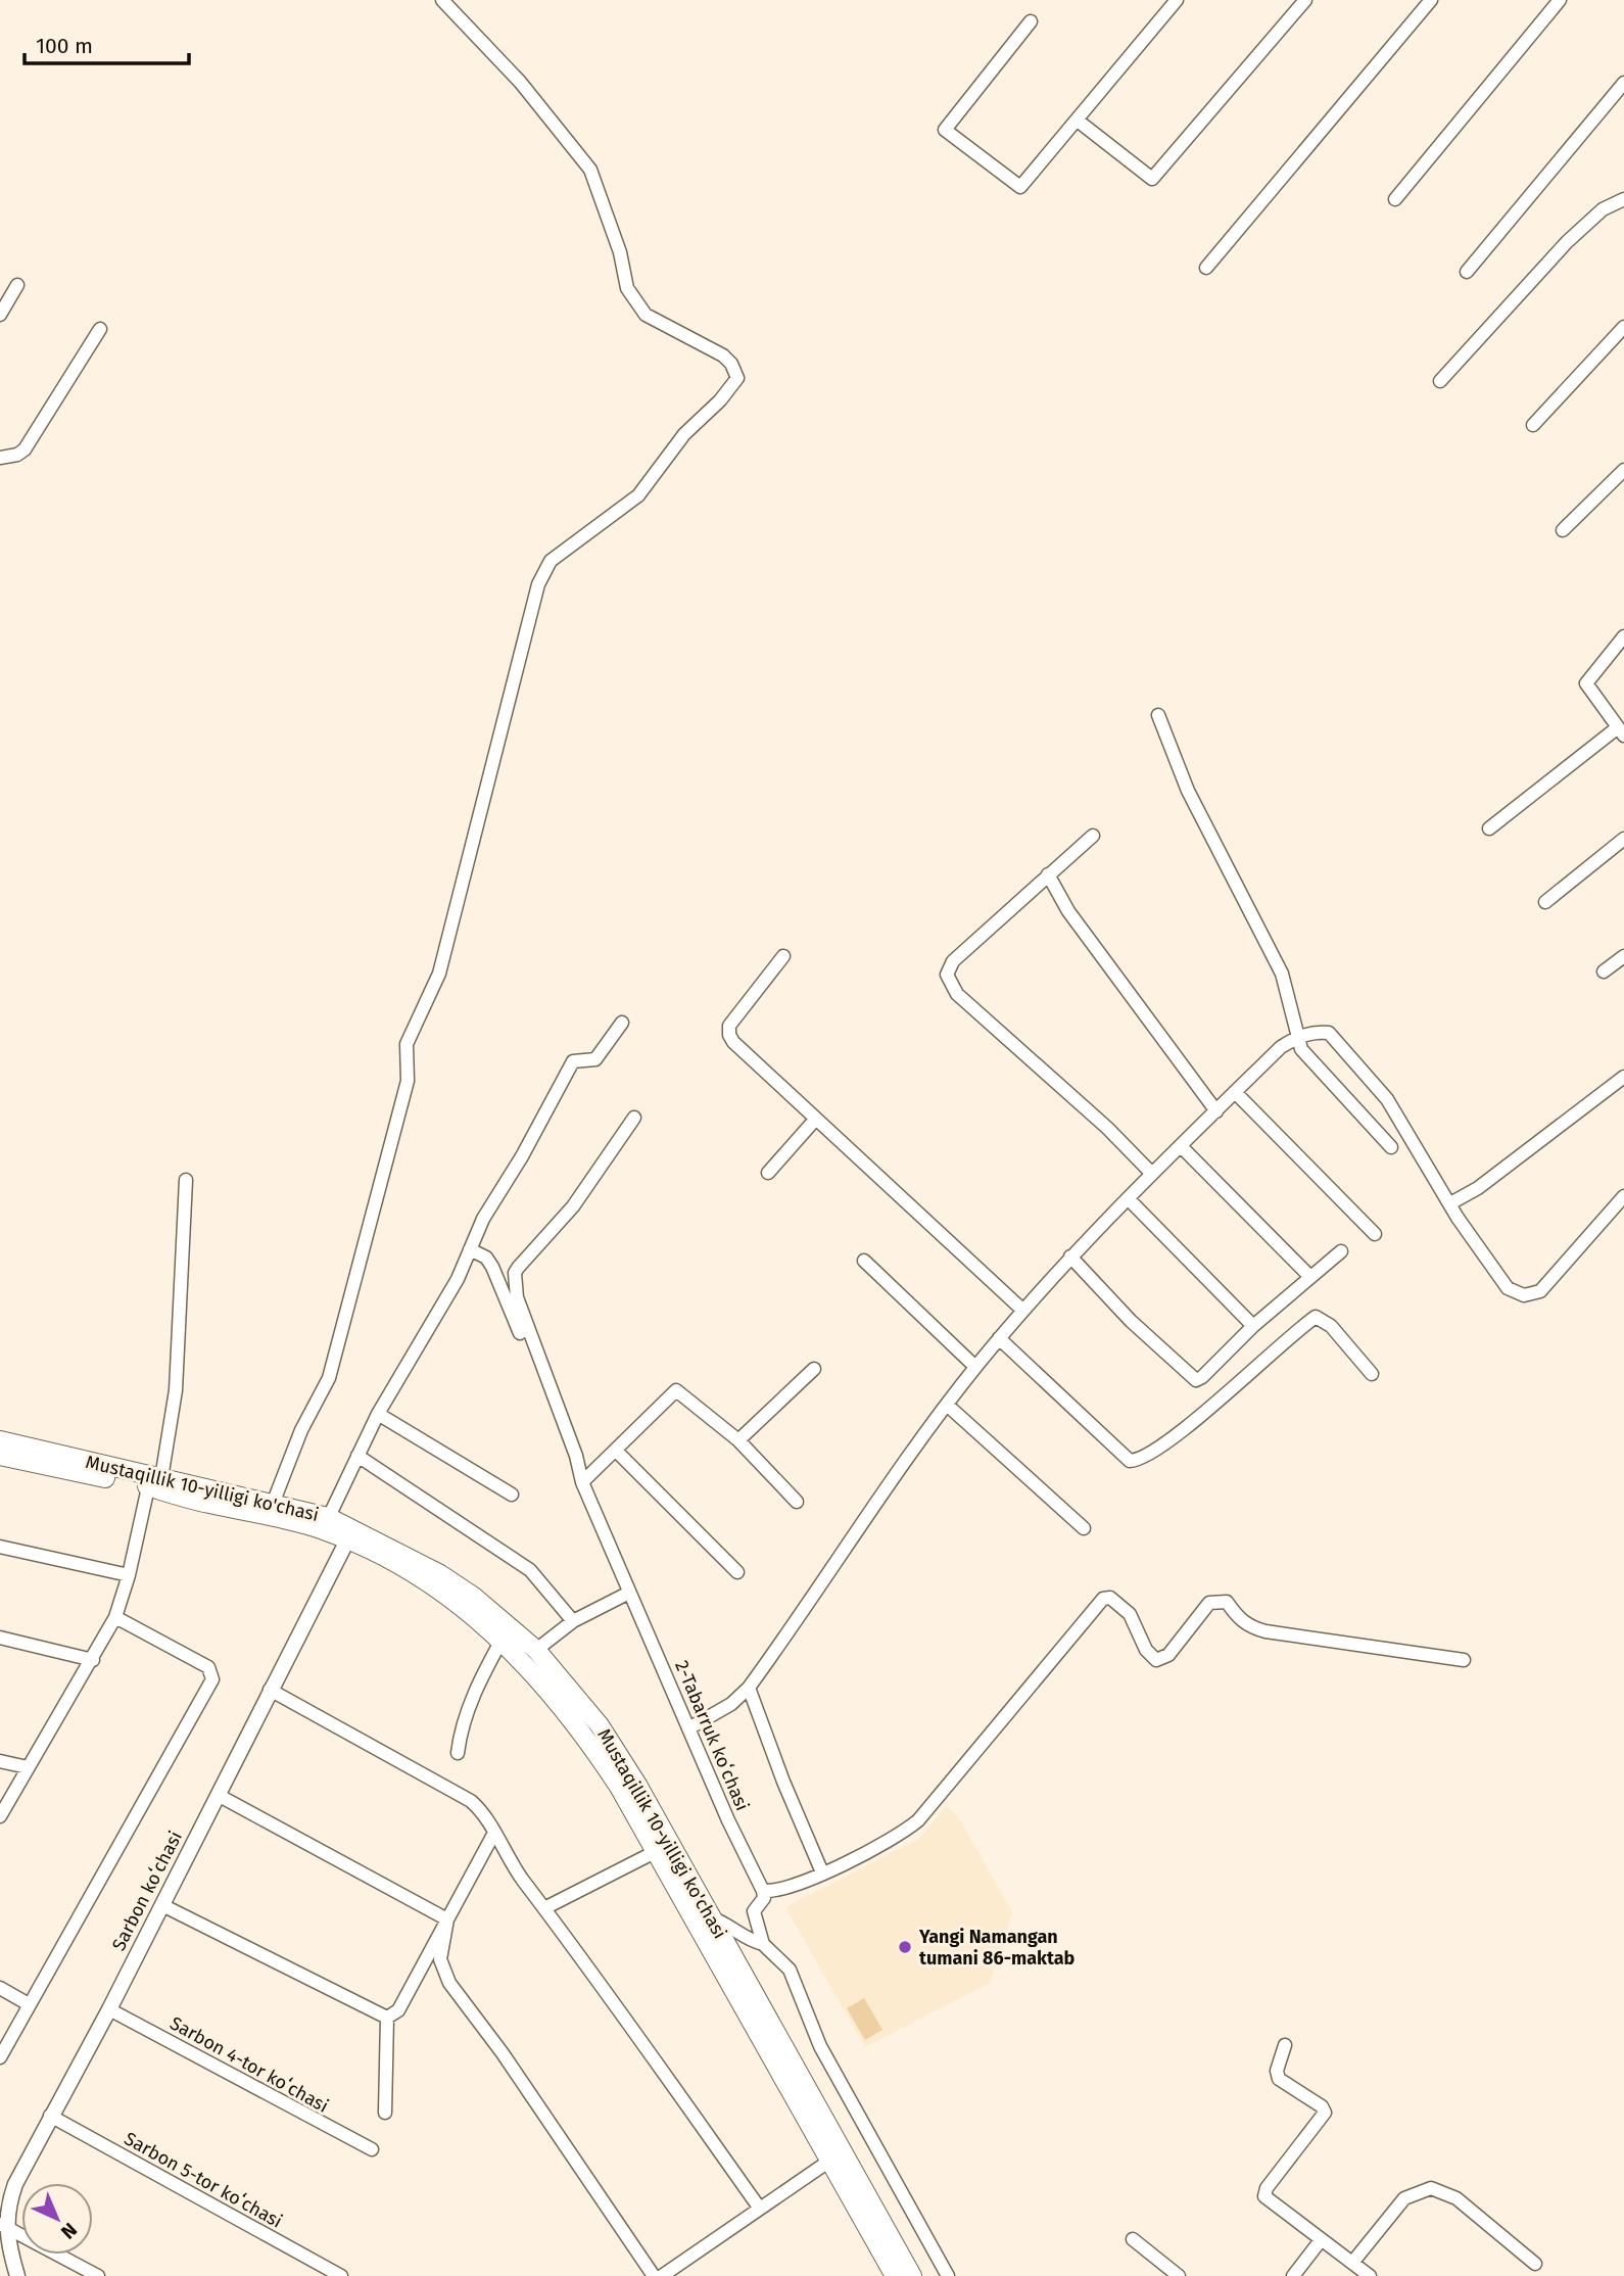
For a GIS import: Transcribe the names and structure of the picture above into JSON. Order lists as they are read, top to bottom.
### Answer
{
  "streets": {
    "main road": ["Mustaqillik 10-yilligi ko'chasi"],
    "street": [
      "2-Tabarruk koʻchasi",
      "Sarbon koʻchasi",
      "Sarbon 4-tor koʻchasi",
      "Sarbon 5-tor koʻchasi"
    ]
  },
  "crossings": [
    ["Mustaqillik 10-yilligi ko'chasi", "Sarbon koʻchasi"],
    ["Sarbon koʻchasi", "Sarbon 4-tor koʻchasi"],
    ["Sarbon koʻchasi", "Sarbon 5-tor koʻchasi"]
  ],
  "places": ["Yangi Namangan tumani 86-maktab"],
  "scale_bar": "100 m",
  "north": "bottom right"
}
